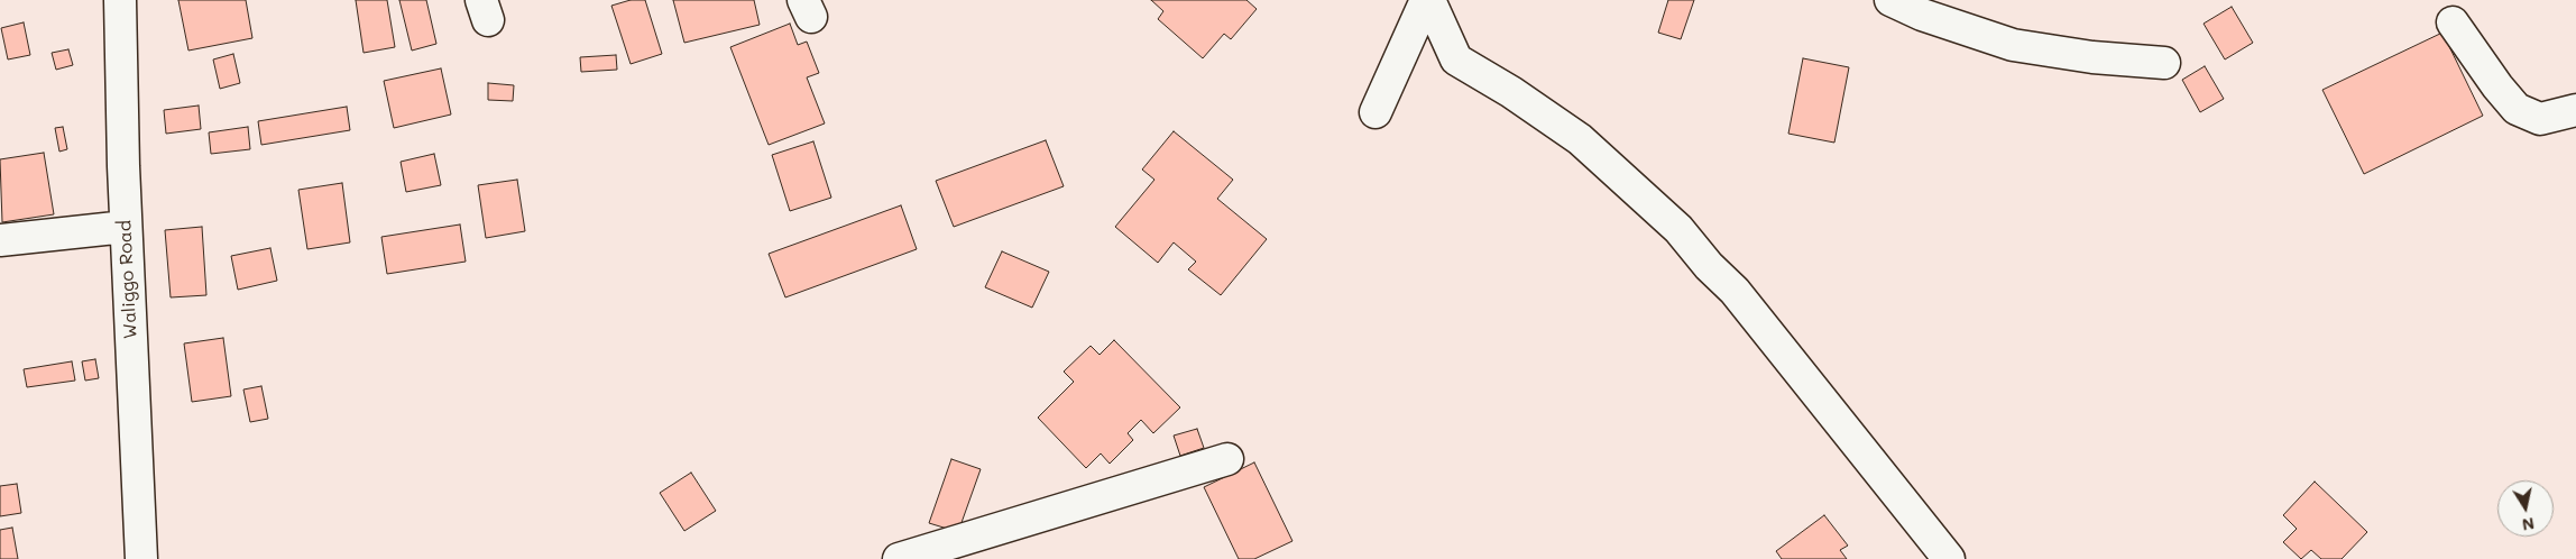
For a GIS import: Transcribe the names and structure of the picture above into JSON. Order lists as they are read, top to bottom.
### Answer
{
  "streets": {
    "street": ["Waliggo Road"]
  },
  "north": "bottom"
}
